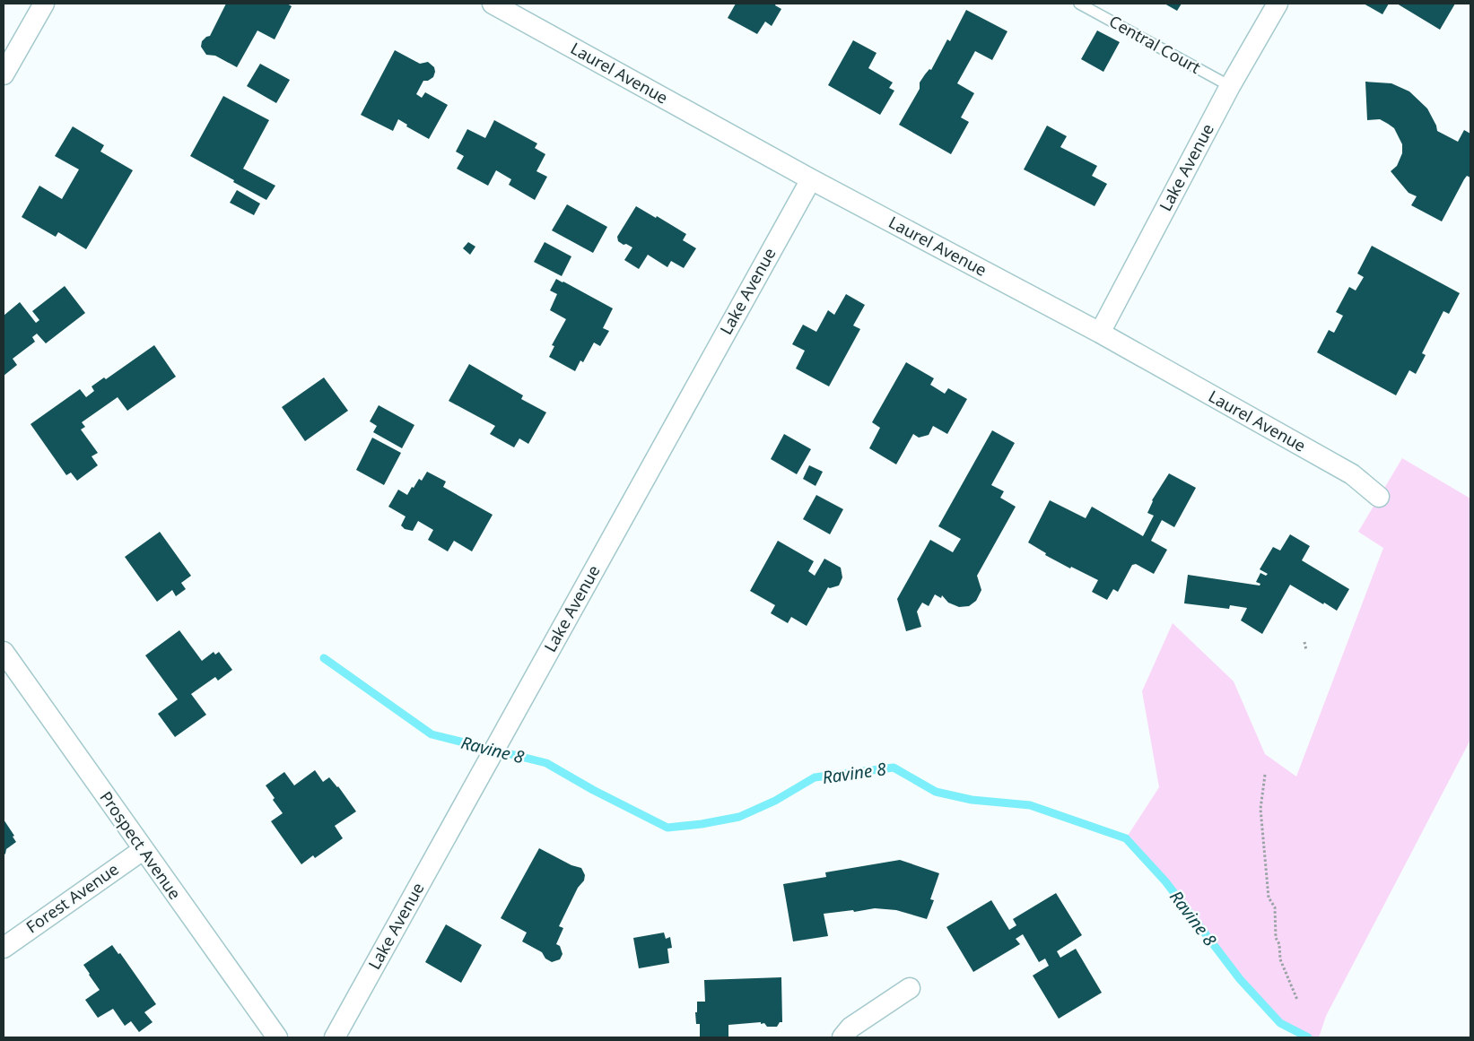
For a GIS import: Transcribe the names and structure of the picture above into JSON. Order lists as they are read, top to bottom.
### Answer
{
  "streets": {
    "street": [
      "Laurel Avenue",
      "Lake Avenue",
      "Prospect Avenue",
      "Forest Avenue"
    ],
    "lane": ["Central Court"]
  },
  "crossings": [
    ["Central Court", "Lake Avenue"],
    ["Laurel Avenue", "Lake Avenue"],
    ["Prospect Avenue", "Forest Avenue"]
  ],
  "water": ["Ravine 8"]
}
